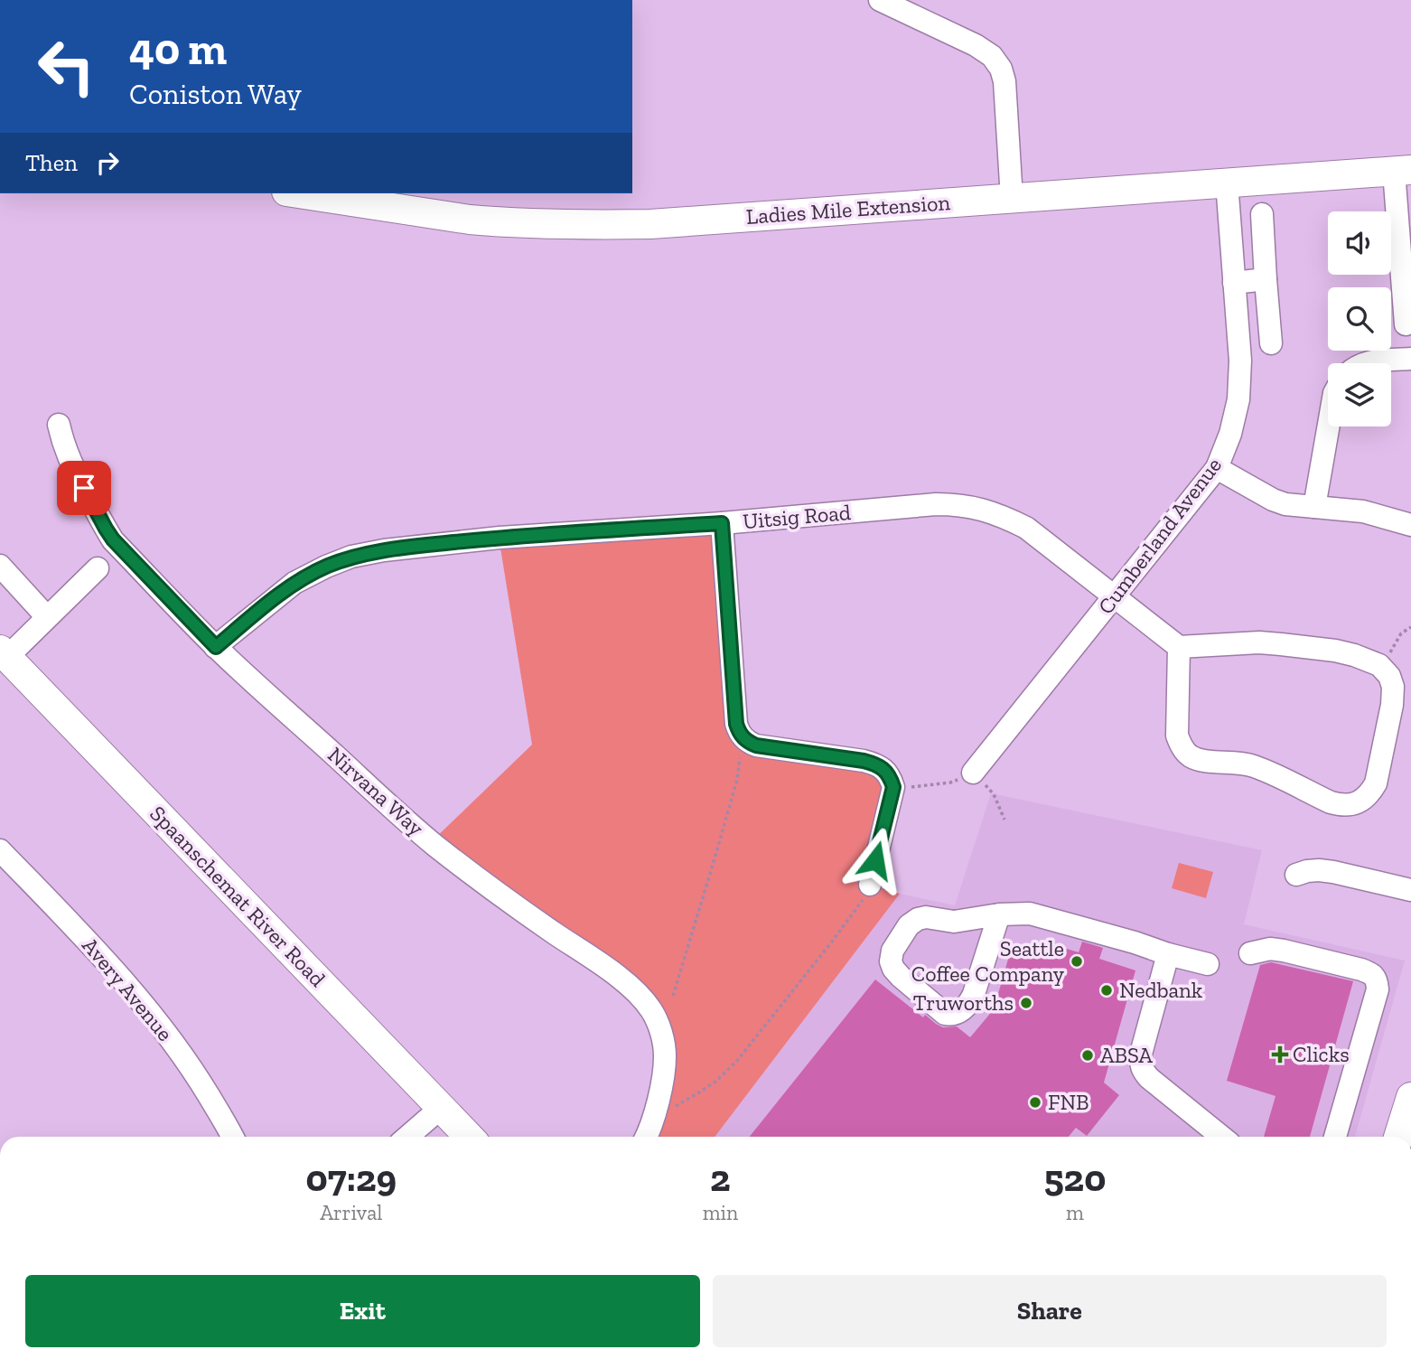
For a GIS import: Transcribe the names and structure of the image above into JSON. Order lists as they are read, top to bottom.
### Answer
{
  "streets": {
    "main road": ["Ladies Mile Extension", "Spaanschemat River Road"],
    "street": [
      "Uitsig Road",
      "Cumberland Avenue",
      "Nirvana Way",
      "Avery Avenue"
    ]
  },
  "crossings": [
    ["Ladies Mile Extension", "Cumberland Avenue"],
    ["Uitsig Road", "Cumberland Avenue"],
    ["Uitsig Road", "Nirvana Way"]
  ],
  "places": {
    "other": [
      "Seattle Coffee Company",
      "Nedbank",
      "Truworths",
      "ABSA",
      "FNB"
    ],
    "health": ["Clicks"]
  },
  "page": {
    "turn": ["40 m", "Coniston Way"],
    "then": "Then",
    "eta": [
      "07:29",
      "Arrival",
      "2",
      "min",
      "520",
      "m"
    ],
    "buttons": ["Exit", "Share"]
  }
}
